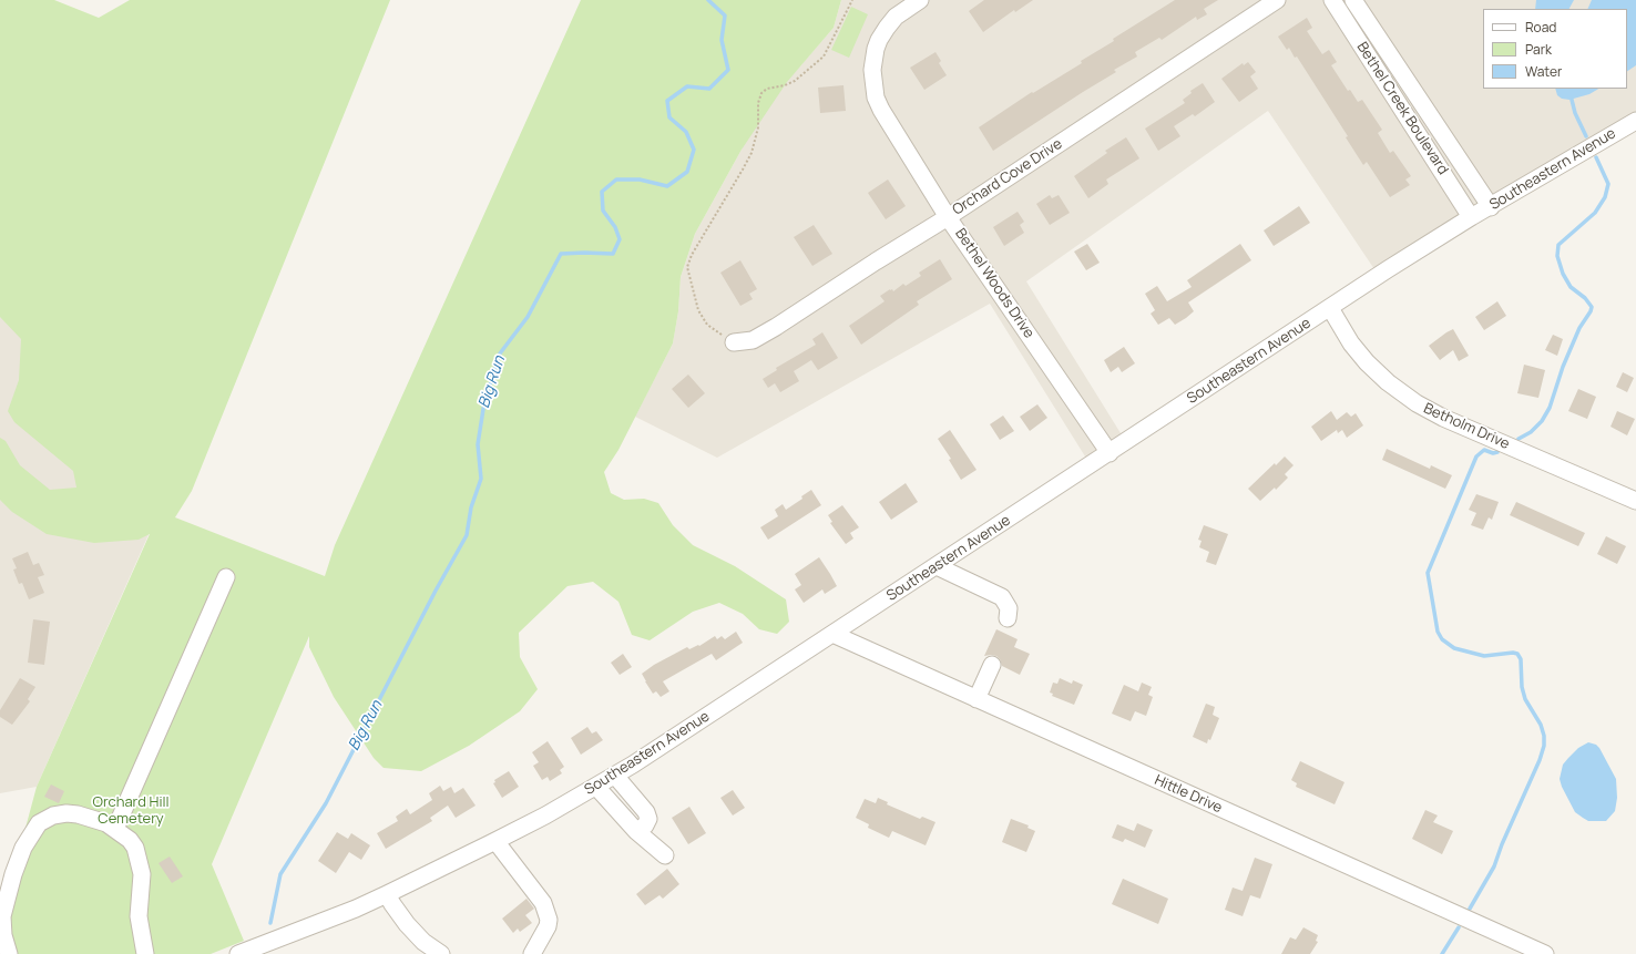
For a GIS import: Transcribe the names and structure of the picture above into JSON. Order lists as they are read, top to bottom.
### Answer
{
  "streets": {
    "street": [
      "Bethel Creek Boulevard",
      "Southeastern Avenue",
      "Orchard Cove Drive",
      "Bethel Woods Drive",
      "Betholm Drive",
      "Hittle Drive"
    ]
  },
  "crossings": [
    ["Bethel Creek Boulevard", "Southeastern Avenue"],
    ["Southeastern Avenue", "Bethel Woods Drive"],
    ["Southeastern Avenue", "Betholm Drive"],
    ["Southeastern Avenue", "Hittle Drive"],
    ["Orchard Cove Drive", "Bethel Woods Drive"]
  ],
  "water": ["Big Run"],
  "parks": ["Orchard Hill Cemetery"],
  "legend": ["Road", "Park", "Water"]
}
